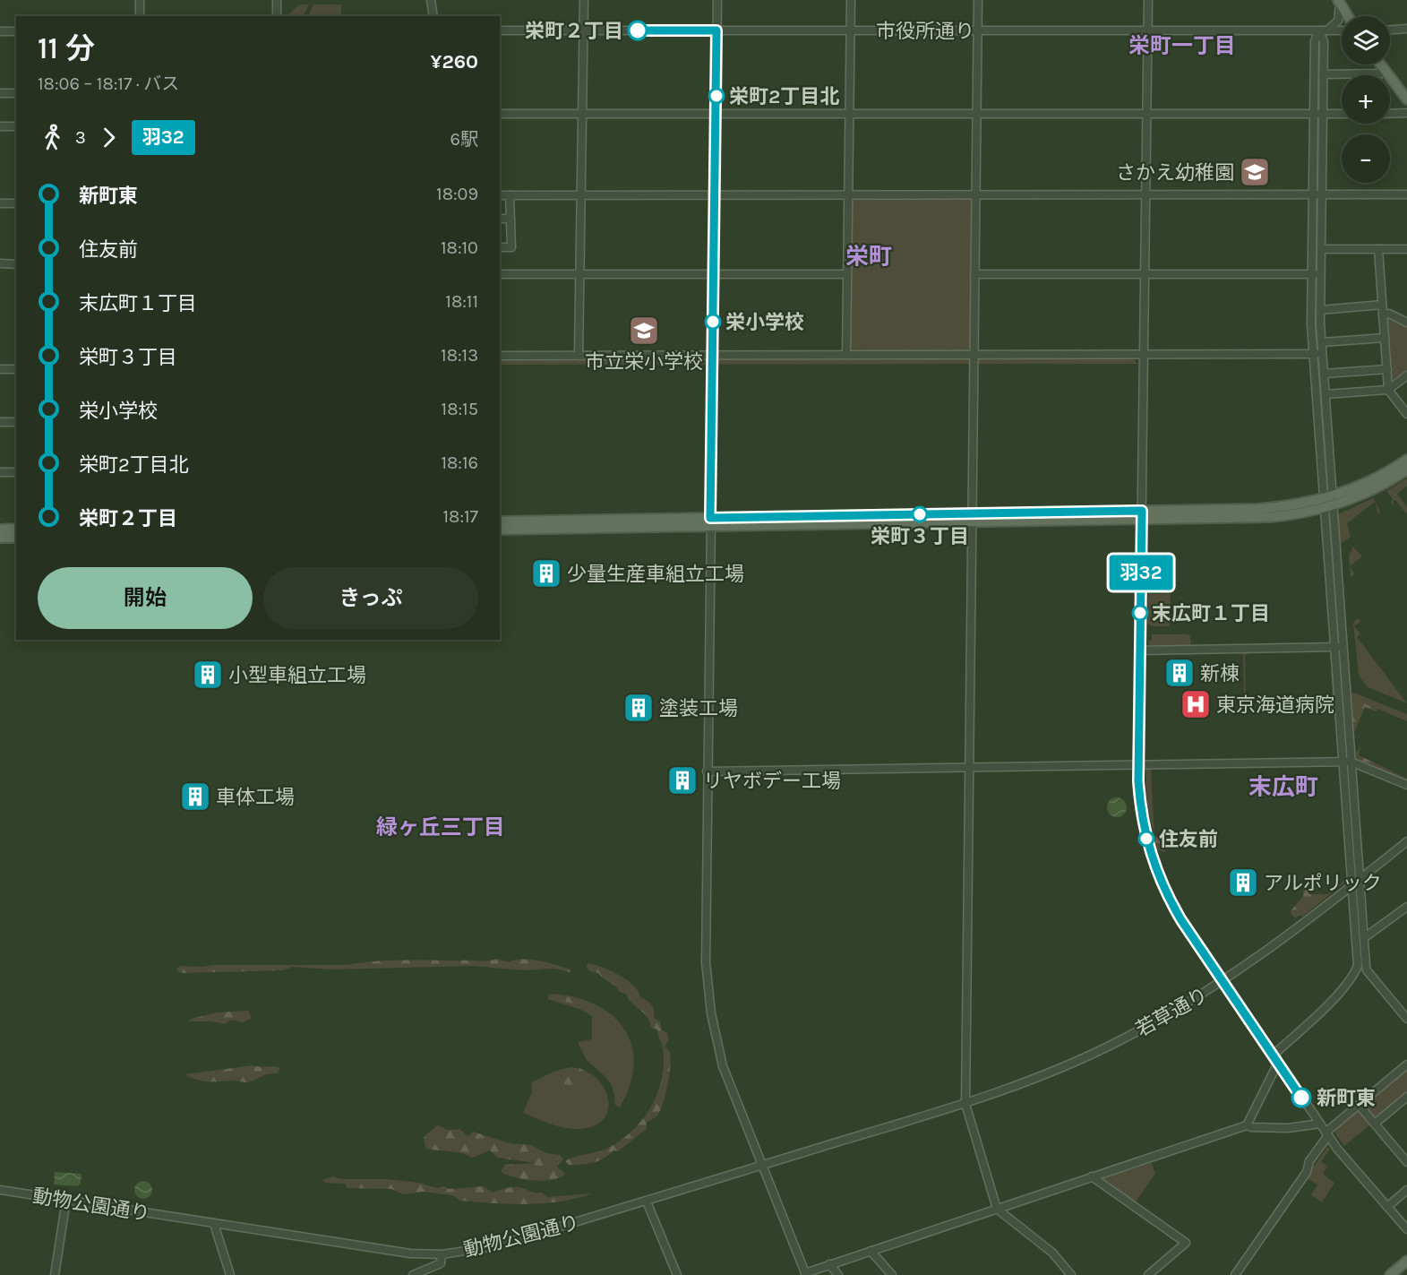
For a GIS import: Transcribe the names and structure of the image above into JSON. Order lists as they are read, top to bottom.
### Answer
{
  "streets": {
    "street": ["市役所通り", "若草通り", "動物公園通り"]
  },
  "crossings": [
    ["若草通り", "動物公園通り"]
  ],
  "districts": [
    "栄町一丁目",
    "栄町",
    "末広町",
    "緑ヶ丘三丁目"
  ],
  "places": {
    "other": [
      "栄町２丁目",
      "栄町2丁目北",
      "栄小学校",
      "栄町３丁目",
      "末広町１丁目",
      "住友前",
      "新町東"
    ],
    "school or university": ["さかえ幼稚園", "市立栄小学校"],
    "building": [
      "少量生産車組立工場",
      "新棟",
      "小型車組立工場",
      "塗装工場",
      "リヤボデー工場",
      "車体工場",
      "アルポリック"
    ],
    "hospital": ["東京海道病院"]
  },
  "lines": ["bus line 羽32"],
  "page": {
    "on_map": "羽32",
    "map_buttons": ["+", "−"],
    "heading": ["11 分", "18:06 – 18:17 · バス", "¥260"],
    "legs": ["3", "羽32", "6駅"],
    "list": [
      {
        "name": "新町東",
        "value": "18:09"
      },
      {
        "name": "住友前",
        "value": "18:10"
      },
      {
        "name": "末広町１丁目",
        "value": "18:11"
      },
      {
        "name": "栄町３丁目",
        "value": "18:13"
      },
      {
        "name": "栄小学校",
        "value": "18:15"
      },
      {
        "name": "栄町2丁目北",
        "value": "18:16"
      },
      {
        "name": "栄町２丁目",
        "value": "18:17"
      }
    ],
    "buttons": ["開始", "きっぷ"]
  }
}
